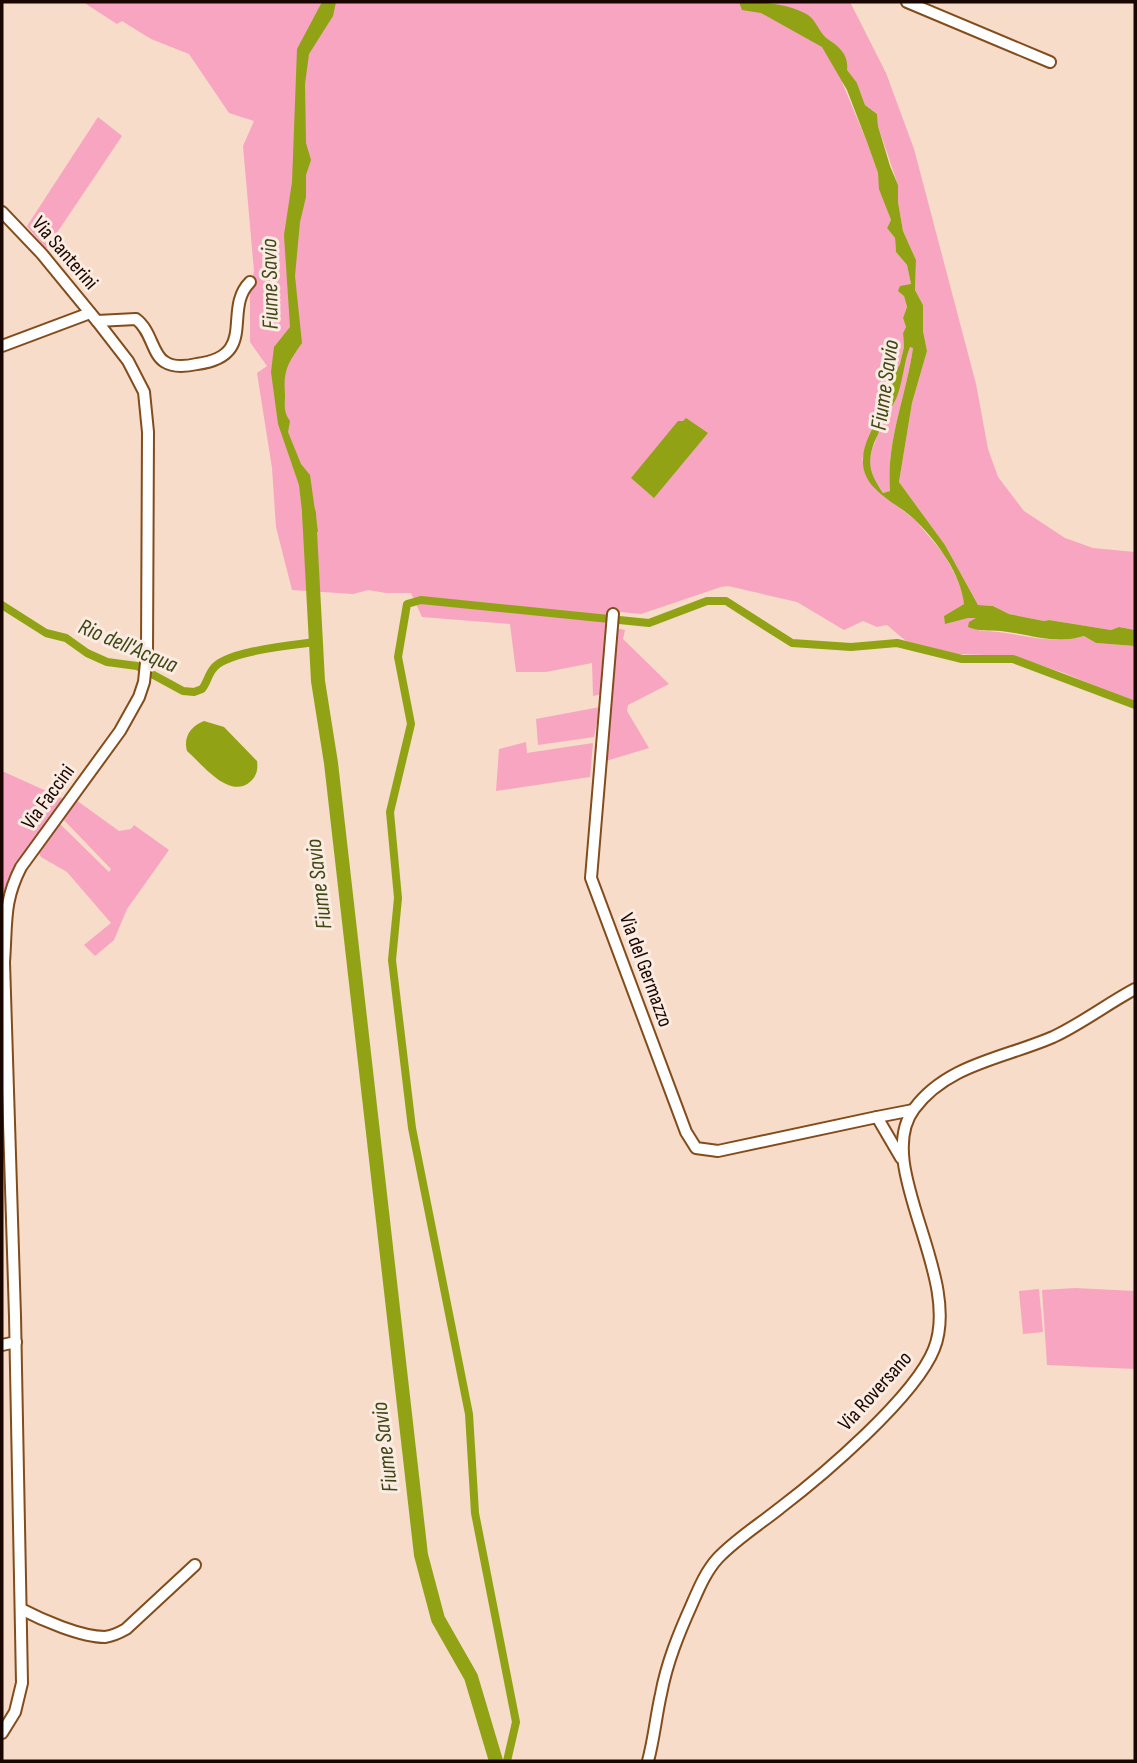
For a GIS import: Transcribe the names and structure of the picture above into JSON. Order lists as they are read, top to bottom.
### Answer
{
  "streets": {
    "street": [
      "Via Santerini",
      "Via Faccini",
      "Via del Germazzo",
      "Via Roversano"
    ]
  },
  "crossings": [
    ["Via Santerini", "Via Faccini"],
    ["Via del Germazzo", "Via Roversano"]
  ],
  "water": ["Fiume Savio", "Rio dell'Acqua"]
}
